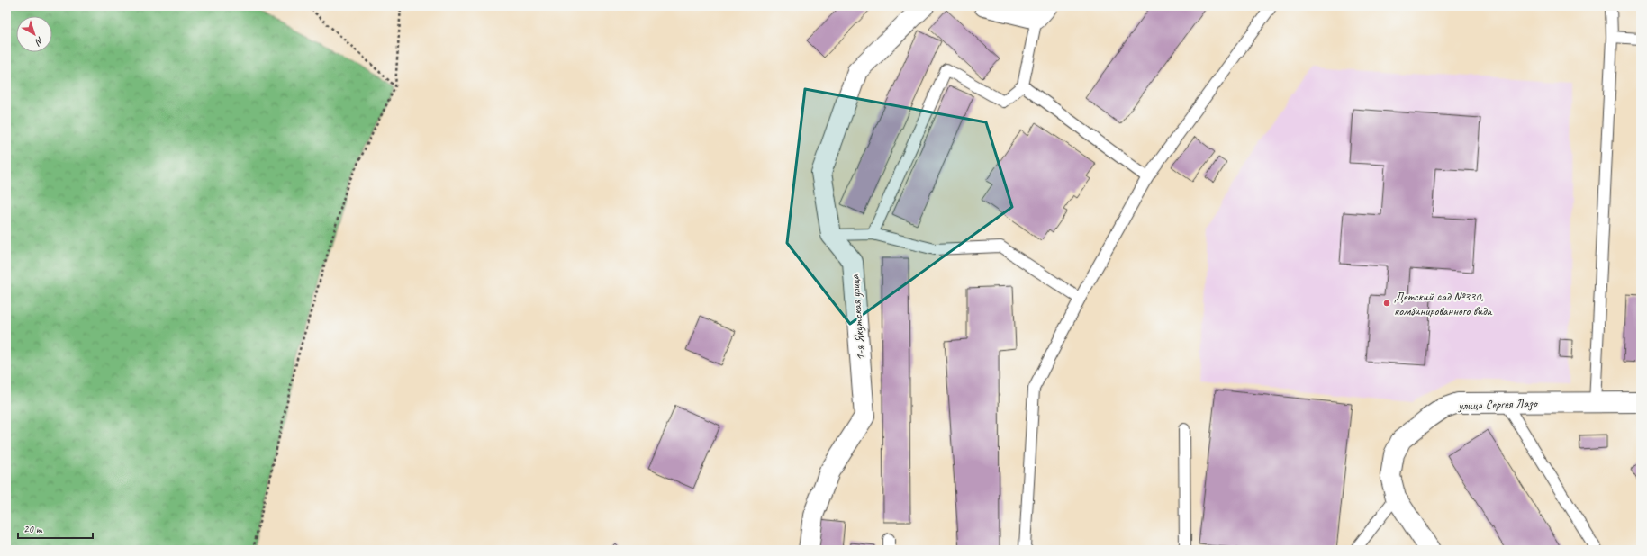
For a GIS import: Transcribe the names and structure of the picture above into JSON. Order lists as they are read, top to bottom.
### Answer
{
  "streets": {
    "street": ["1-я Якутская улица", "улица Сергея Лазо"]
  },
  "places": ["Детский сад №330, комбинированного вида"],
  "scale_bar": "20 m",
  "north": "bottom right"
}
